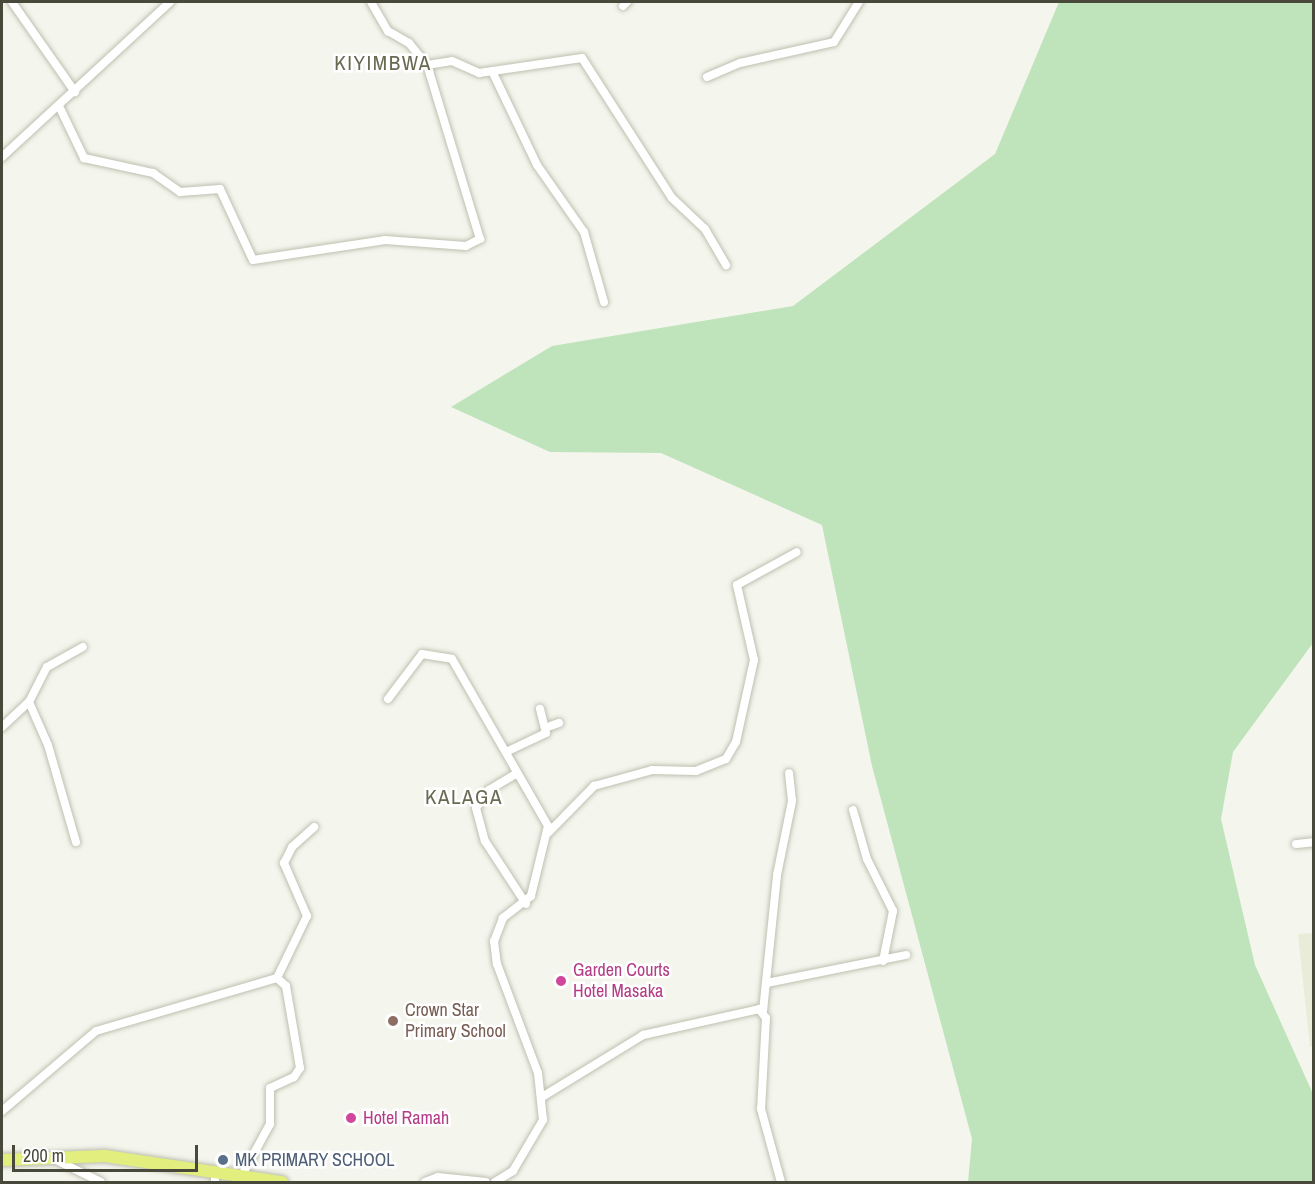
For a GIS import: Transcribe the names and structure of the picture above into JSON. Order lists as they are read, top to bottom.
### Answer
{
  "districts": ["KIYIMBWA", "KALAGA"],
  "places": [
    "Garden Courts Hotel Masaka",
    "Crown Star Primary School",
    "Hotel Ramah",
    "MK PRIMARY SCHOOL"
  ],
  "scale_bar": "200 m"
}
